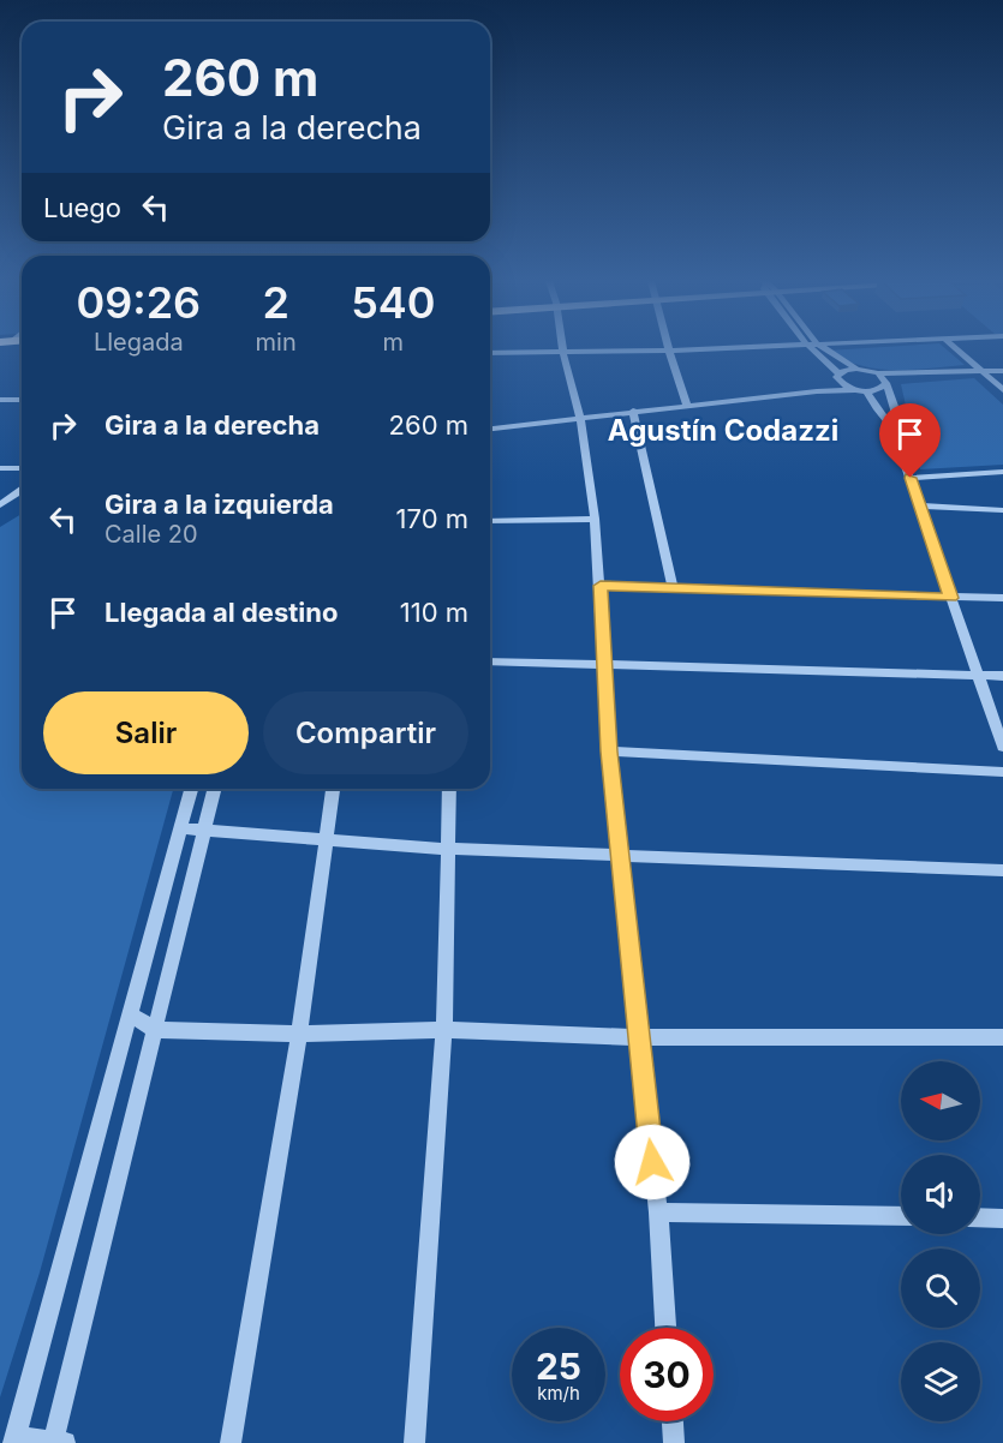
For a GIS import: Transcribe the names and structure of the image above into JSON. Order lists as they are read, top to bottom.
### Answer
{
  "districts": ["Agustín Codazzi"],
  "north": "left",
  "page": {
    "turn": ["260 m", "Gira a la derecha"],
    "then": "Luego",
    "eta": [
      "09:26",
      "Llegada",
      "2",
      "min",
      "540",
      "m"
    ],
    "list": [
      {
        "name": "Gira a la derecha",
        "value": "260 m"
      },
      {
        "name": "Gira a la izquierda",
        "note": "Calle 20",
        "value": "170 m"
      },
      {
        "name": "Llegada al destino",
        "value": "110 m"
      }
    ],
    "buttons": ["Salir", "Compartir"],
    "speed": "25 km/h",
    "limit": "30"
  }
}
